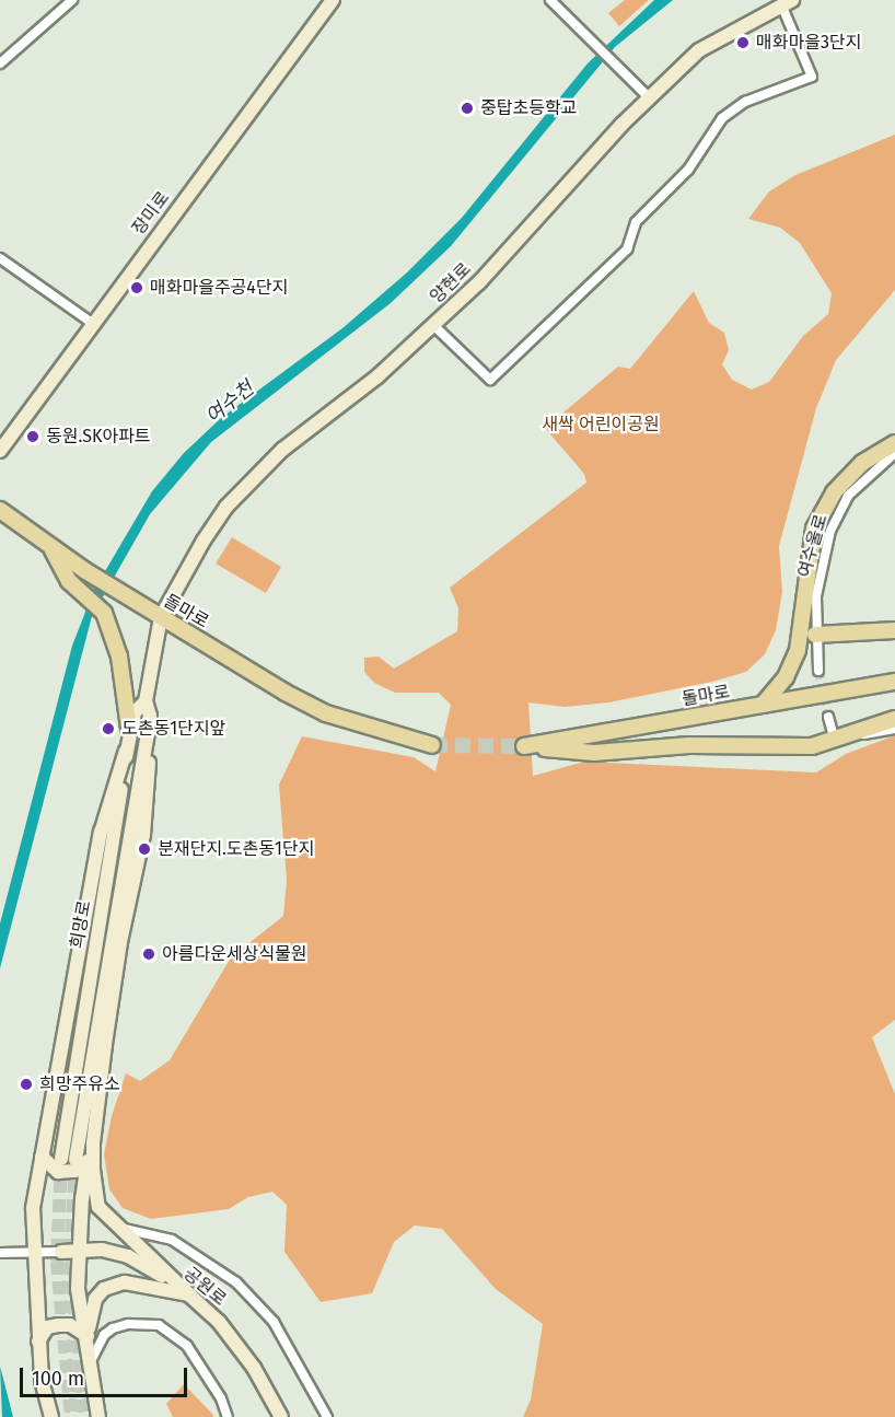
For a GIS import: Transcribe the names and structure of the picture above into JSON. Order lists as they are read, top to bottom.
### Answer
{
  "streets": {
    "main road": [
      "장미로",
      "양현로",
      "돌마로",
      "희망로",
      "공원로"
    ],
    "street": ["여수울로"]
  },
  "crossings": [
    ["양현로", "돌마로"],
    ["양현로", "희망로"],
    ["돌마로", "희망로"]
  ],
  "water": ["여수천"],
  "parks": ["새싹 어린이공원"],
  "places": [
    "매화마을3단지",
    "중탑초등학교",
    "매화마을주공4단지",
    "동원.SK아파트",
    "도촌동1단지앞",
    "분재단지.도촌동1단지",
    "아름다운세상식물원",
    "희망주유소"
  ],
  "scale_bar": "100 m"
}
